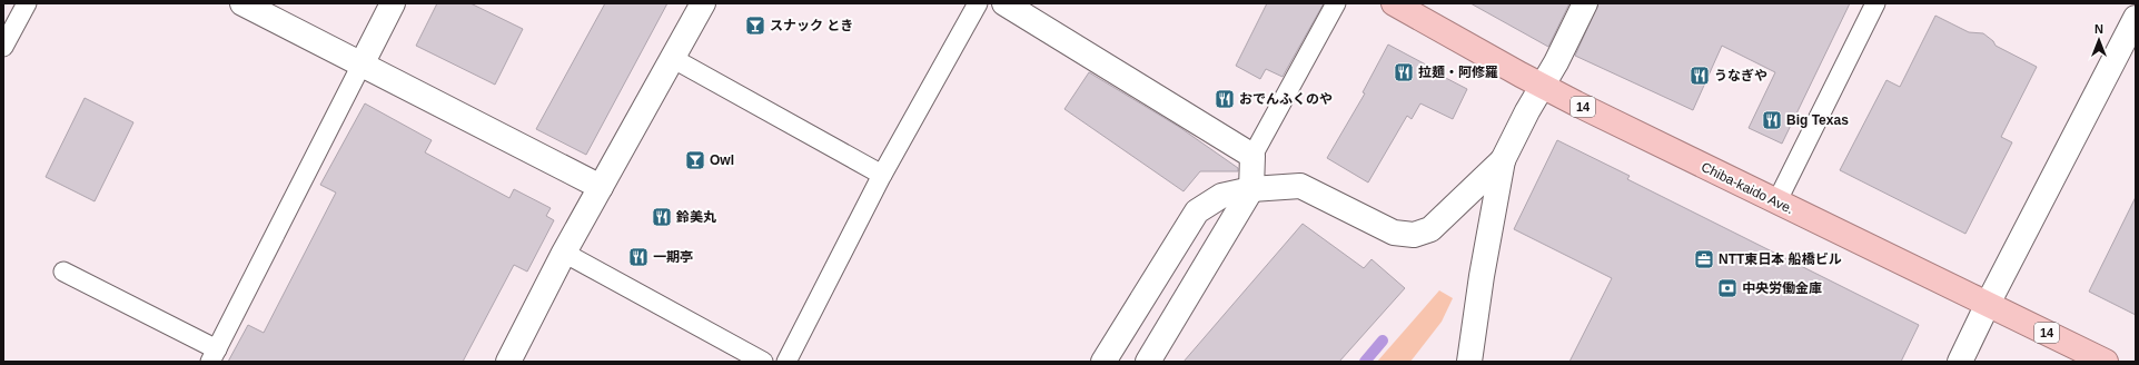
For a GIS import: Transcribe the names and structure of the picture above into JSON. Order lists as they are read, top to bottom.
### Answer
{
  "streets": {
    "highway": ["14", "Chiba-kaido Ave."]
  },
  "places": {
    "bar": ["スナック とき", "Owl"],
    "restaurant": [
      "拉麺・阿修羅",
      "うなぎや",
      "おでんふくのや",
      "Big Texas",
      "鈴美丸",
      "一期亭"
    ],
    "office": ["NTT東日本 船橋ビル"],
    "bank": ["中央労働金庫"]
  },
  "north": "top"
}
